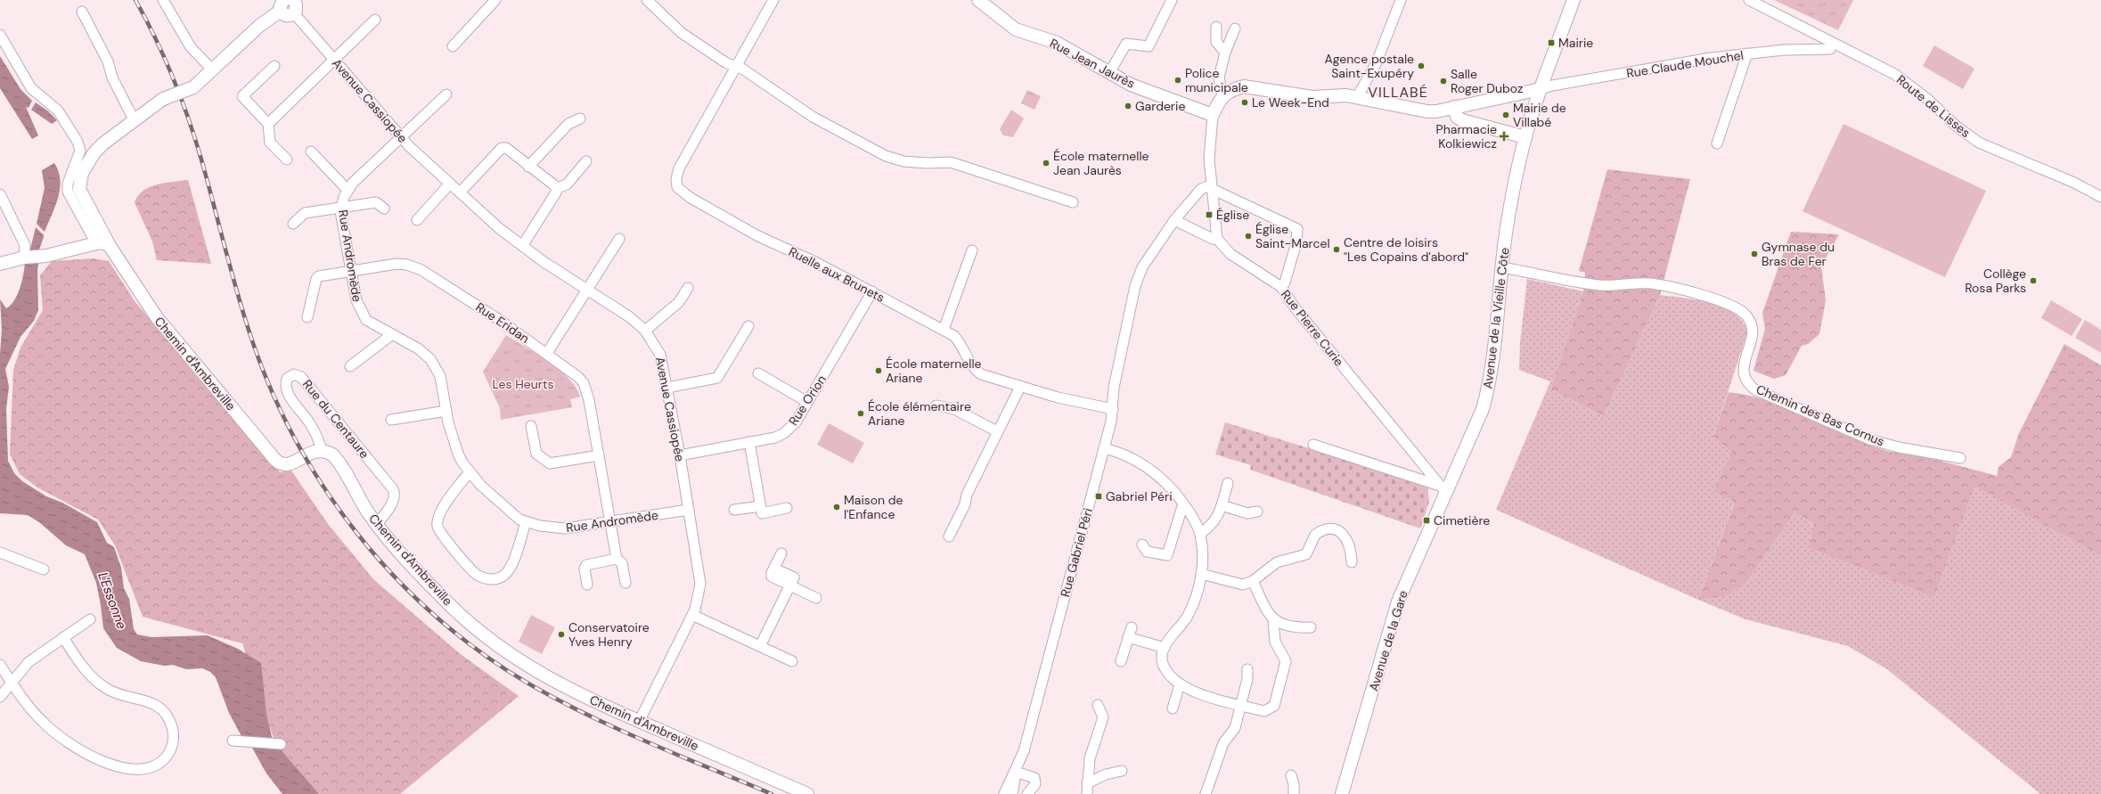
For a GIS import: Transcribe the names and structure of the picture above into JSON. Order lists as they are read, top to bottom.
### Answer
{
  "streets": {
    "street": [
      "Rue Jean Jaurès",
      "Rue Claude Mouchel",
      "Avenue Cassiopée",
      "Route de Lisses",
      "Rue Andromède",
      "Ruelle aux Brunets",
      "Avenue de la Vieille Côte",
      "Rue Eridan",
      "Rue Pierre Curie",
      "Chemin d'Ambreville",
      "Rue Orion",
      "Chemin des Bas Cornus",
      "Rue du Centaure",
      "Rue Gabriel Péri",
      "Avenue de la Gare"
    ]
  },
  "crossings": [
    ["Rue Claude Mouchel", "Avenue de la Vieille Côte"],
    ["Avenue Cassiopée", "Rue Andromède"],
    ["Avenue Cassiopée", "Chemin d'Ambreville"],
    ["Avenue Cassiopée", "Rue Orion"],
    ["Rue Andromède", "Rue Eridan"],
    ["Ruelle aux Brunets", "Rue Orion"],
    ["Ruelle aux Brunets", "Rue Gabriel Péri"],
    ["Avenue de la Vieille Côte", "Rue Pierre Curie"],
    ["Avenue de la Vieille Côte", "Chemin des Bas Cornus"],
    ["Avenue de la Vieille Côte", "Avenue de la Gare"],
    ["Rue Pierre Curie", "Avenue de la Gare"],
    ["Chemin d'Ambreville", "Rue du Centaure"]
  ],
  "districts": ["VILLABÉ"],
  "water": ["L'Essonne"],
  "parks": ["Les Heurts"],
  "places": {
    "transit": [
      "Mairie",
      "Église",
      "Gabriel Péri",
      "Cimetière"
    ],
    "other": [
      "Agence postale Saint-Exupéry",
      "Police municipale",
      "Salle Roger Duboz",
      "Le Week-End",
      "Garderie",
      "Mairie de Villabé",
      "École maternelle Jean Jaurès",
      "Église Saint-Marcel",
      "Centre de loisirs \"Les Copains d'abord\"",
      "Gymnase du Bras de Fer",
      "Collège Rosa Parks",
      "École maternelle Ariane",
      "École élémentaire Ariane",
      "Maison de l'Enfance",
      "Conservatoire Yves Henry"
    ],
    "health": ["Pharmacie Kolkiewicz"]
  }
}
